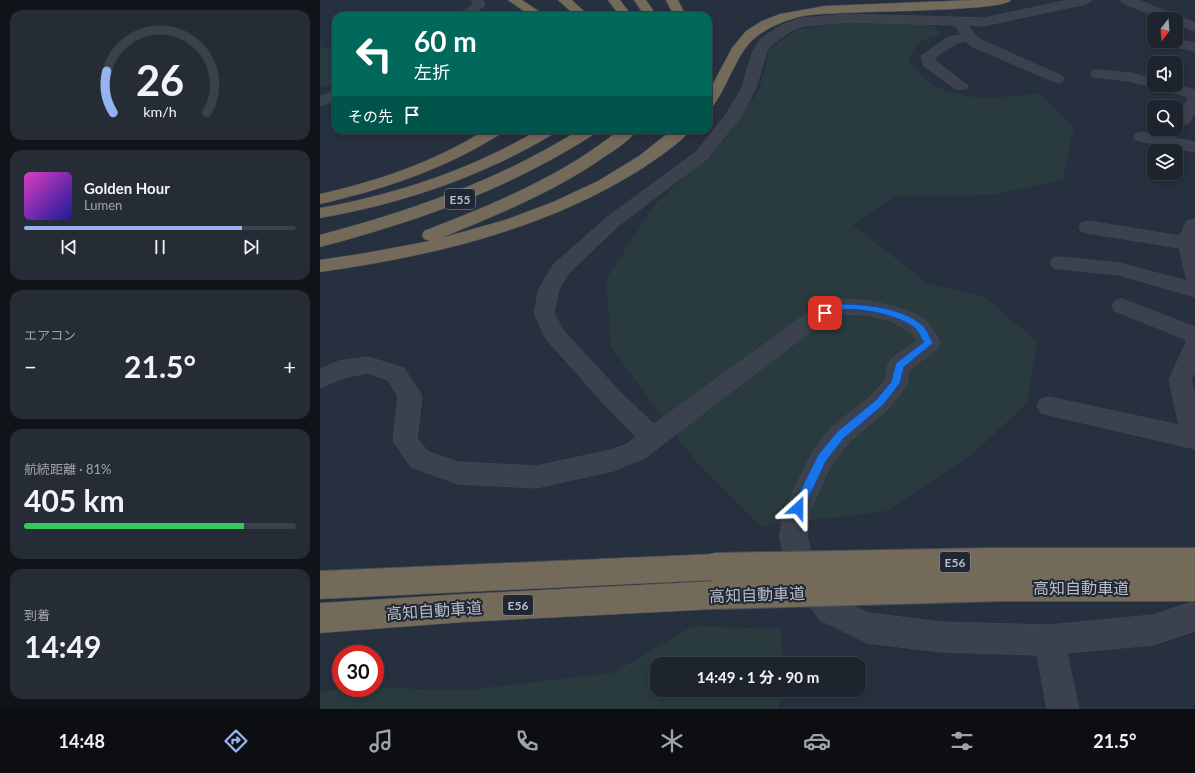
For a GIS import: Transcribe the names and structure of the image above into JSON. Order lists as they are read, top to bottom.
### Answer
{
  "streets": {
    "highway": ["E55", "E56", "高知自動車道"]
  },
  "north": "bottom",
  "page": {
    "turn": ["60 m", "左折"],
    "then": "その先",
    "song": ["Golden Hour", "Lumen"],
    "tile": [
      "エアコン",
      ["航続距離 · 81%", "405 km"],
      ["到着", "14:49"]
    ],
    "heat": ["−", "21.5°", "+"],
    "limit": "30",
    "trip": "14:49 · 1 分 · 90 m",
    "tabs": ["14:48", "21.5°"],
    "gauge": ["26", "km/h"]
  }
}
